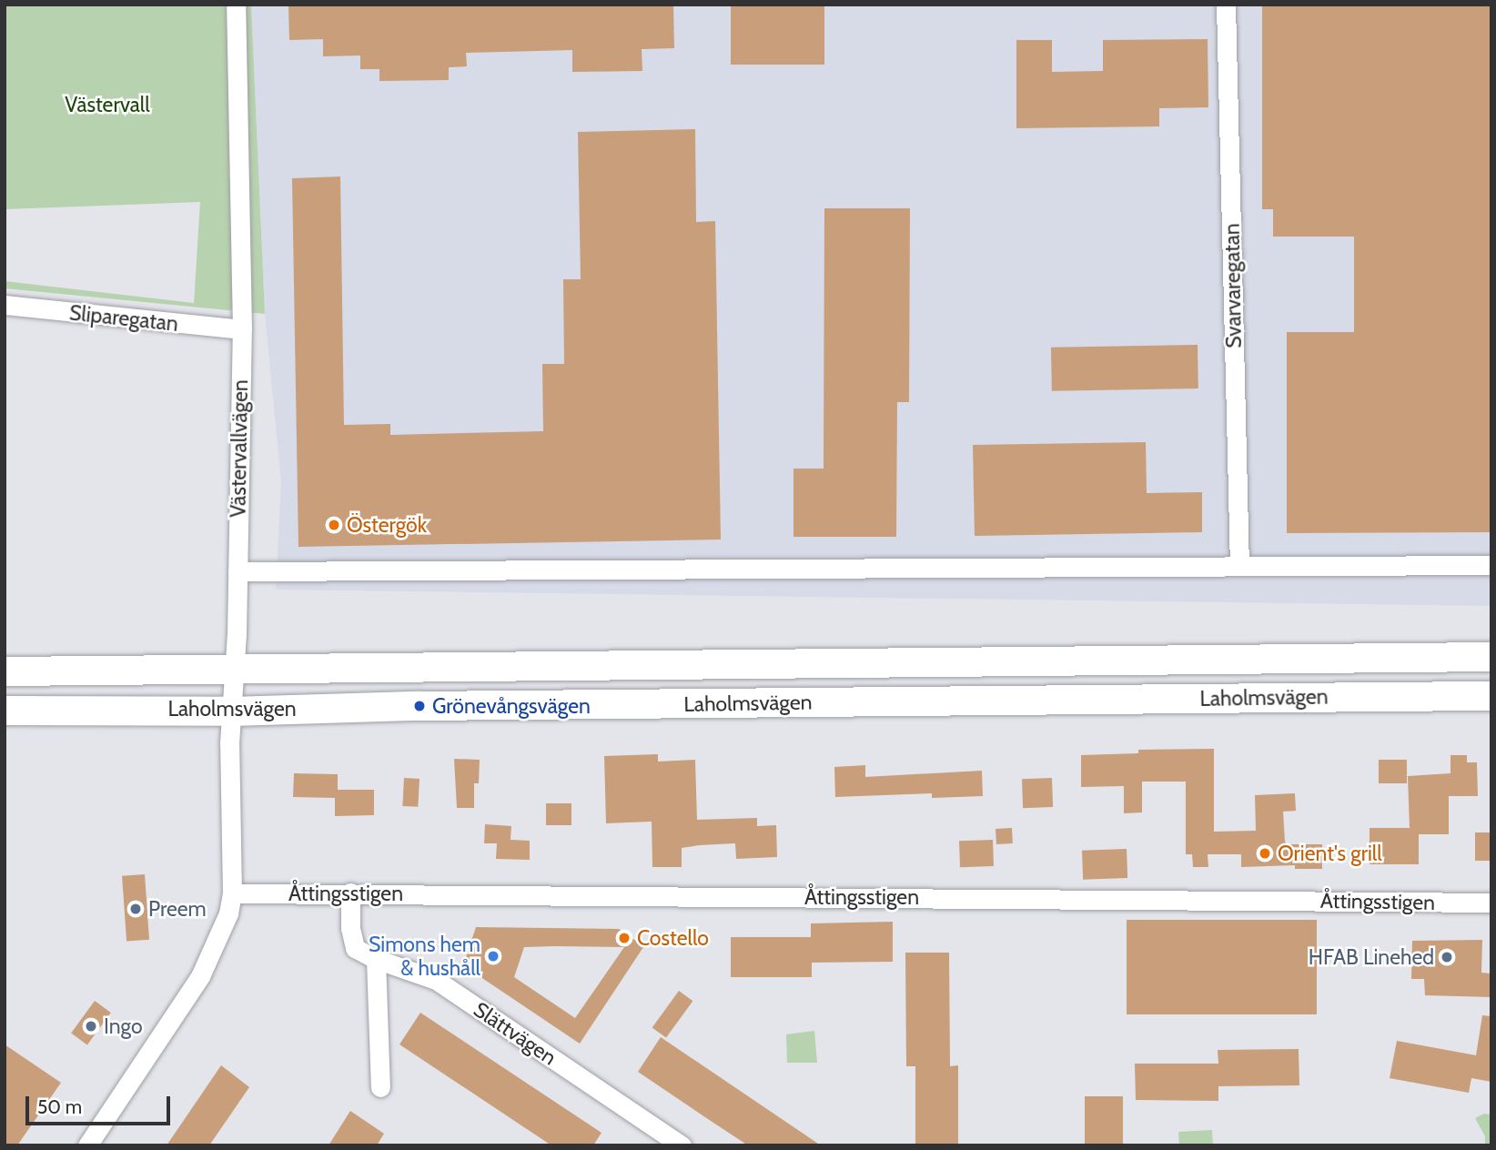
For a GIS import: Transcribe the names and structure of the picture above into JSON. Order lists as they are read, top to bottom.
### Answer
{
  "streets": {
    "highway": ["Laholmsvägen"],
    "street": [
      "Svarvaregatan",
      "Sliparegatan",
      "Västervallvägen",
      "Åttingsstigen",
      "Slättvägen"
    ]
  },
  "crossings": [
    ["Sliparegatan", "Västervallvägen"],
    ["Västervallvägen", "Laholmsvägen"],
    ["Västervallvägen", "Åttingsstigen"],
    ["Åttingsstigen", "Slättvägen"]
  ],
  "parks": ["Västervall"],
  "places": [
    "Östergök",
    "Grönevångsvägen",
    "Orient's grill",
    "Preem",
    "Costello",
    "Simons hem & hushåll",
    "HFAB Linehed",
    "Ingo"
  ],
  "scale_bar": "50 m"
}
